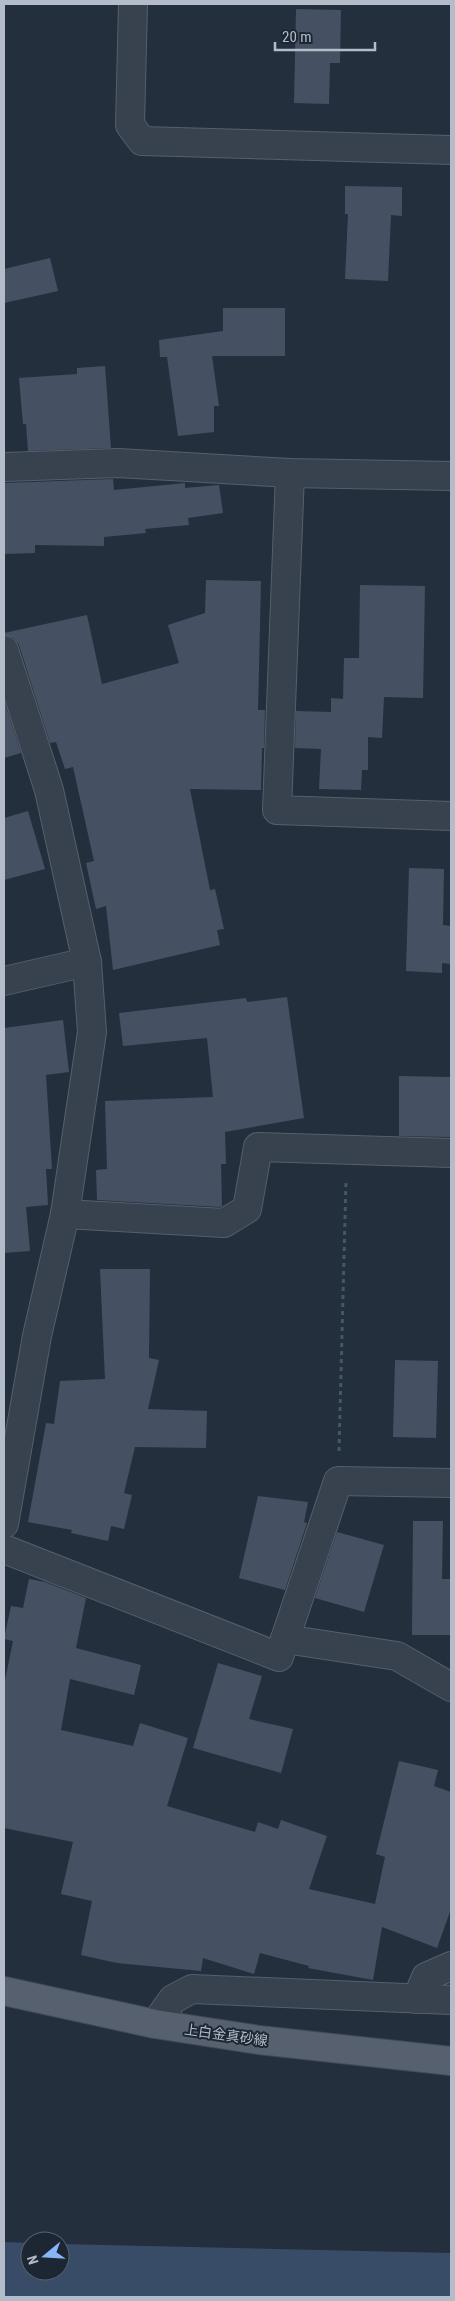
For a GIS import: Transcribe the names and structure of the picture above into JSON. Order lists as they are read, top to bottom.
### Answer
{
  "streets": {
    "main road": ["上白金真砂線"]
  },
  "scale_bar": "20 m",
  "north": "left"
}
